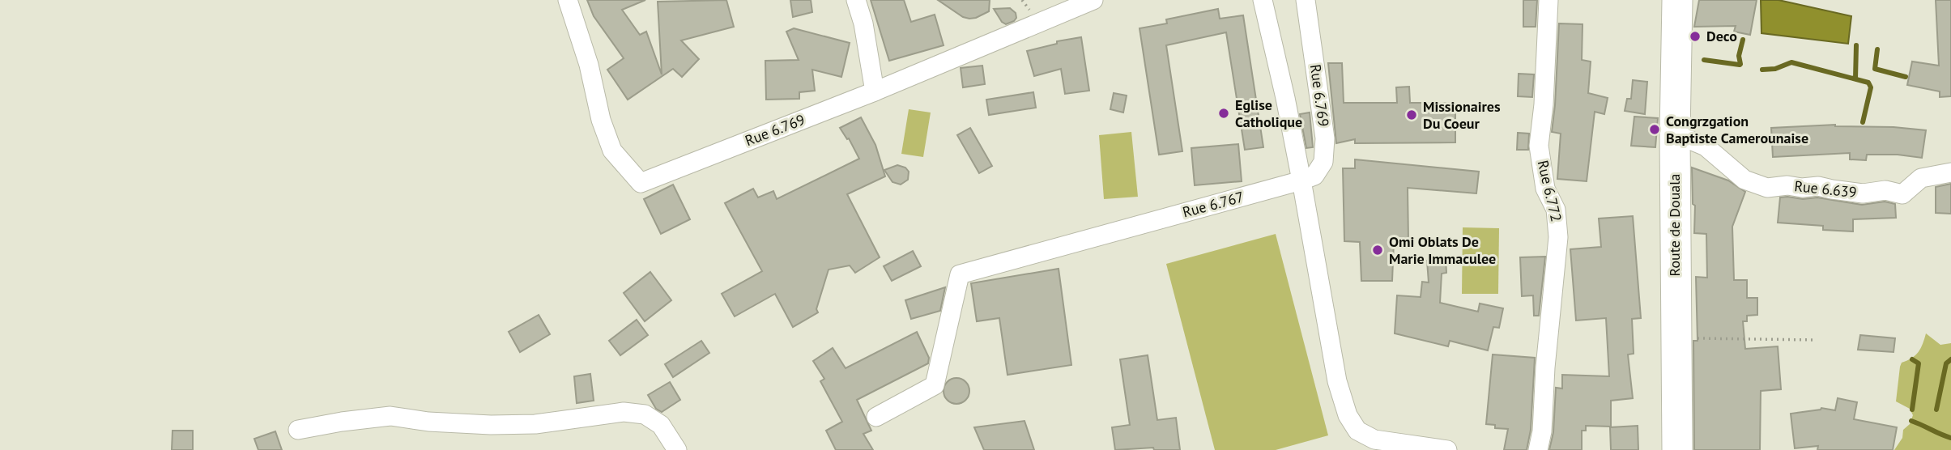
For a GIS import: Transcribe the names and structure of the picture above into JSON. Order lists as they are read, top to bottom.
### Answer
{
  "streets": {
    "highway": ["Route de Douala"],
    "street": [
      "Rue 6.769",
      "Rue 6.639",
      "Rue 6.772",
      "Rue 6.767"
    ]
  },
  "crossings": [
    ["Rue 6.769", "Rue 6.767"],
    ["Rue 6.639", "Route de Douala"]
  ],
  "places": [
    "Deco",
    "Eglise Catholique",
    "Missionaires Du Coeur",
    "Congrzgation Baptiste Camerounaise",
    "Omi Oblats De Marie Immaculee"
  ]
}
